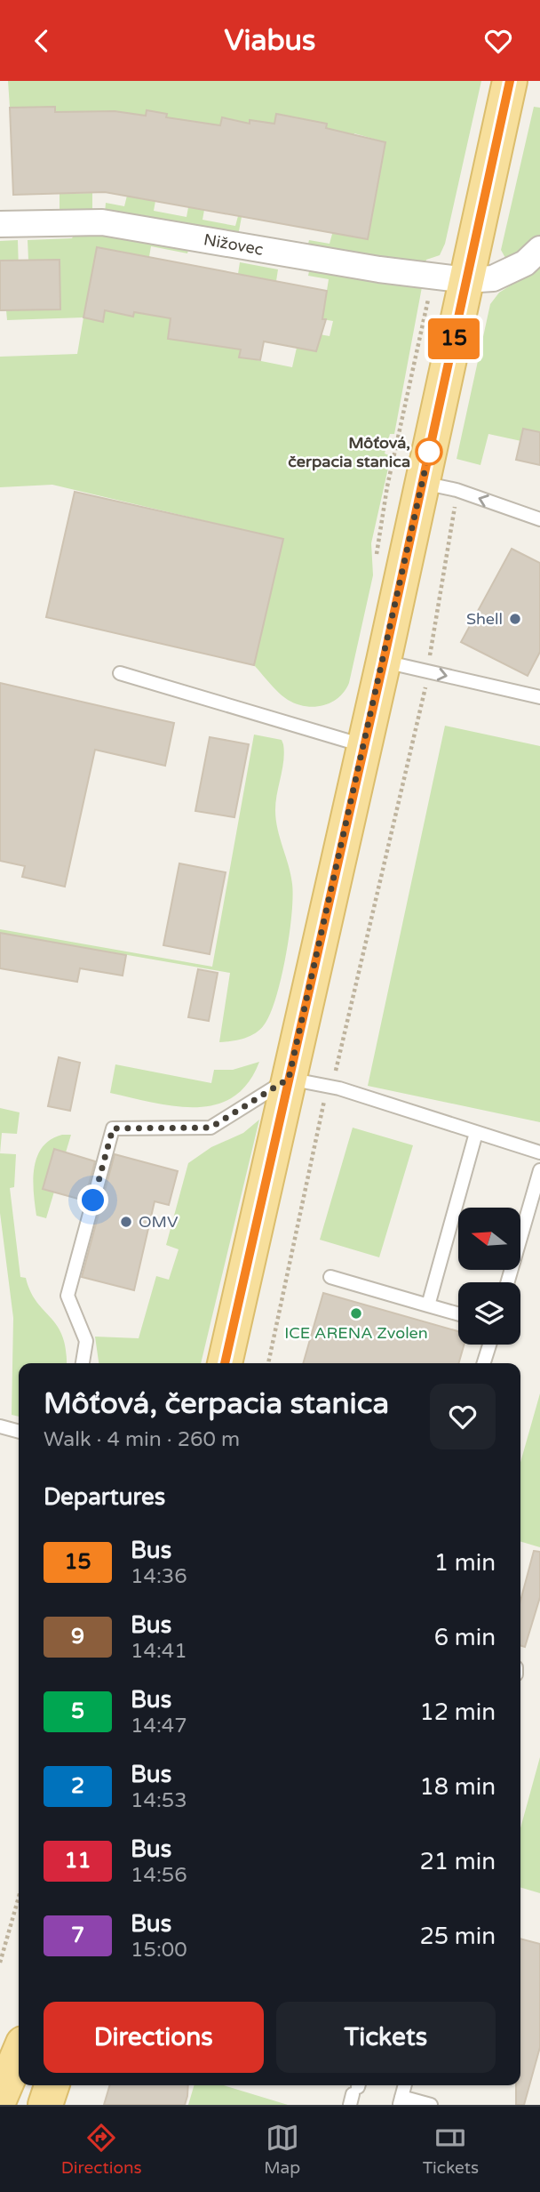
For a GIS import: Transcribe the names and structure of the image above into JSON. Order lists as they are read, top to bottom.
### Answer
{
  "streets": {
    "street": ["Nižovec"]
  },
  "places": [
    "Môťová, čerpacia stanica",
    "Shell",
    "OMV",
    "ICE ARENA Zvolen"
  ],
  "lines": ["bus line 15"],
  "north": "left",
  "page": {
    "header": "Viabus",
    "on_map": "15",
    "heading": [
      ["Môťová, čerpacia stanica", "Walk · 4 min · 260 m"],
      "Departures"
    ],
    "list": [
      {
        "mark": "15",
        "name": "Bus",
        "note": "14:36",
        "value": "1 min"
      },
      {
        "mark": "9",
        "name": "Bus",
        "note": "14:41",
        "value": "6 min"
      },
      {
        "mark": "5",
        "name": "Bus",
        "note": "14:47",
        "value": "12 min"
      },
      {
        "mark": "2",
        "name": "Bus",
        "note": "14:53",
        "value": "18 min"
      },
      {
        "mark": "11",
        "name": "Bus",
        "note": "14:56",
        "value": "21 min"
      },
      {
        "mark": "7",
        "name": "Bus",
        "note": "15:00",
        "value": "25 min"
      }
    ],
    "buttons": ["Directions", "Tickets"],
    "tabs": ["Directions", "Map", "Tickets"]
  }
}
